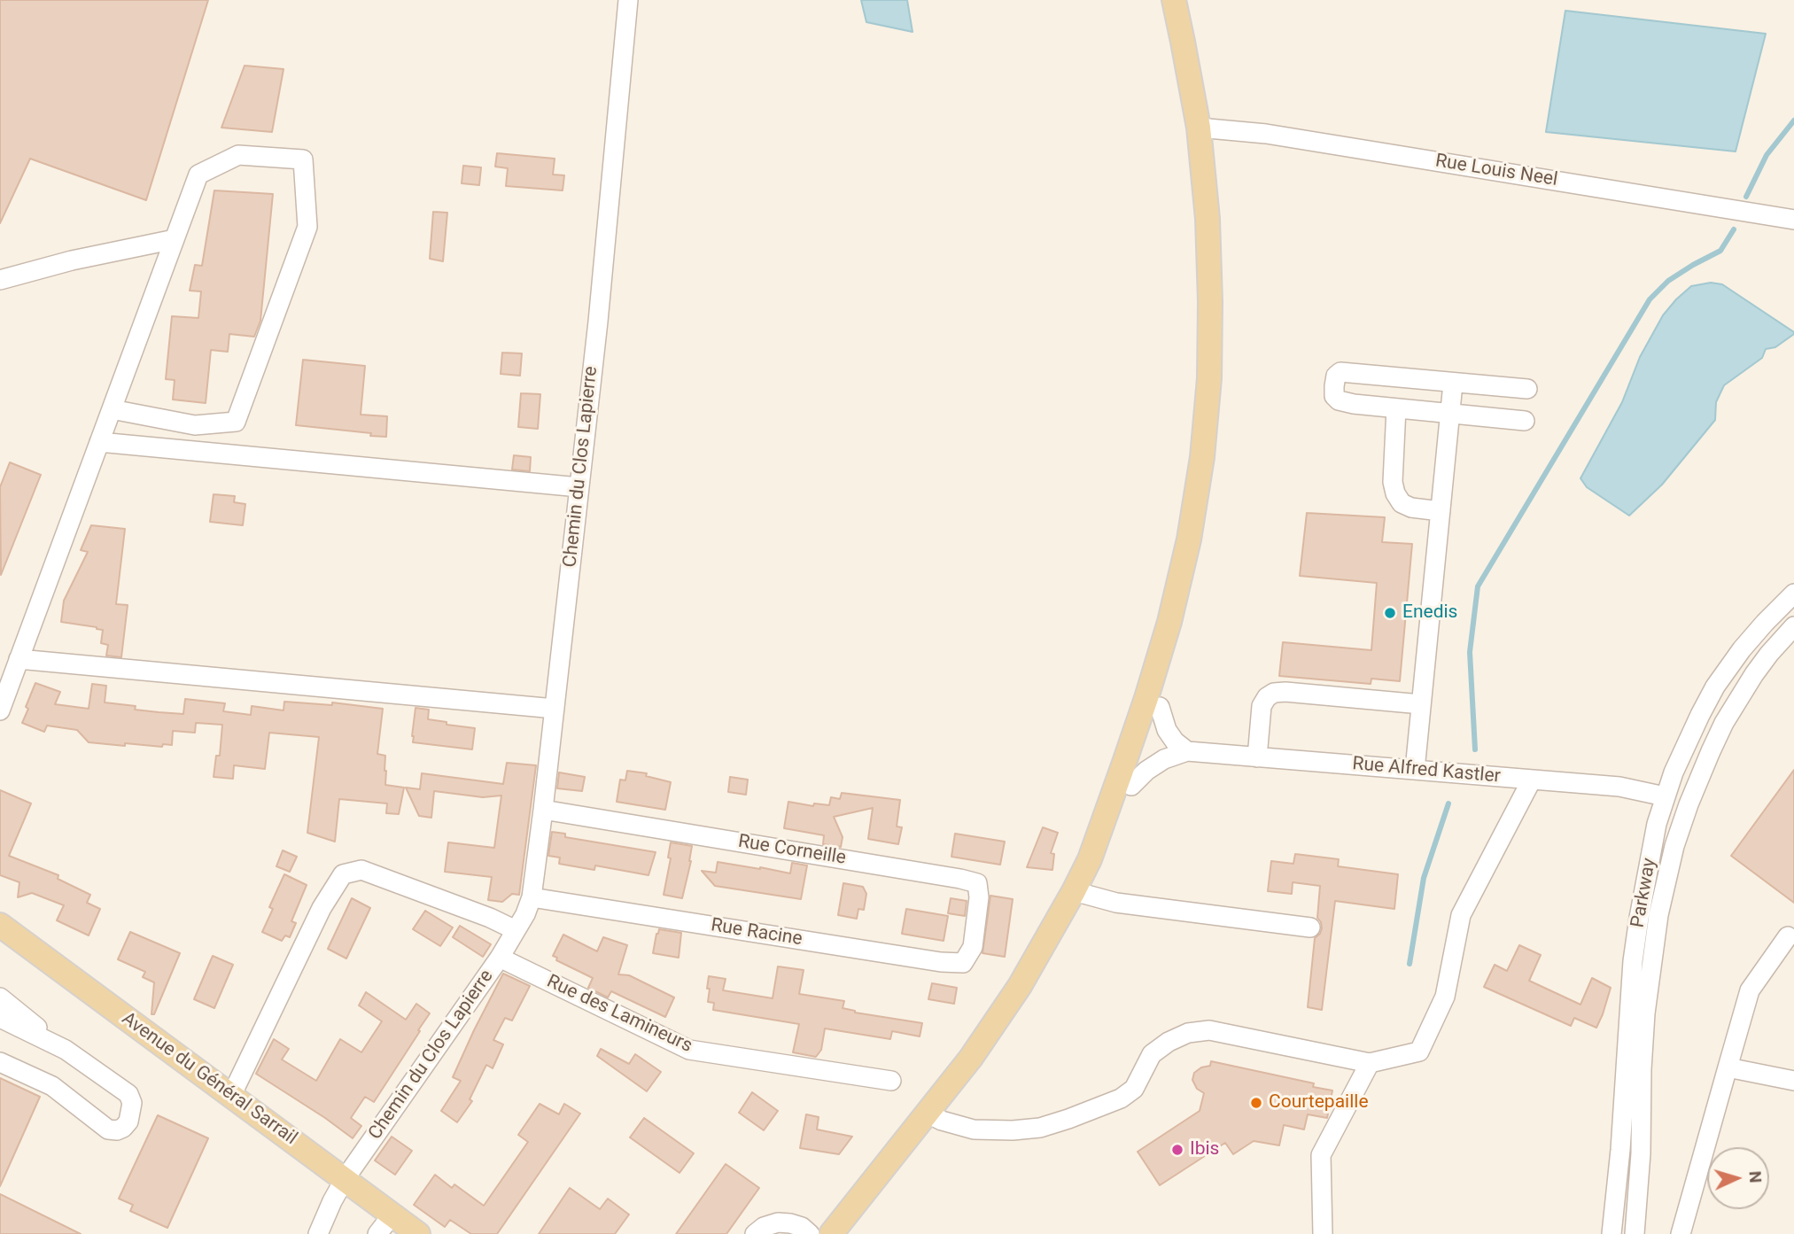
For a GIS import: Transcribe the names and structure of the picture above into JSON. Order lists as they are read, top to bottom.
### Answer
{
  "streets": {
    "main road": ["Avenue du Général Sarrail"],
    "street": [
      "Rue Louis Neel",
      "Chemin du Clos Lapierre",
      "Rue Alfred Kastler",
      "Rue Corneille",
      "Parkway",
      "Rue Racine",
      "Rue des Lamineurs"
    ]
  },
  "crossings": [
    ["Chemin du Clos Lapierre", "Rue Corneille"],
    ["Chemin du Clos Lapierre", "Rue Racine"],
    ["Chemin du Clos Lapierre", "Rue des Lamineurs"],
    ["Chemin du Clos Lapierre", "Avenue du Général Sarrail"],
    ["Rue Alfred Kastler", "Parkway"],
    ["Rue Corneille", "Rue Racine"]
  ],
  "places": ["Enedis", "Courtepaille", "Ibis"],
  "north": "right"
}
